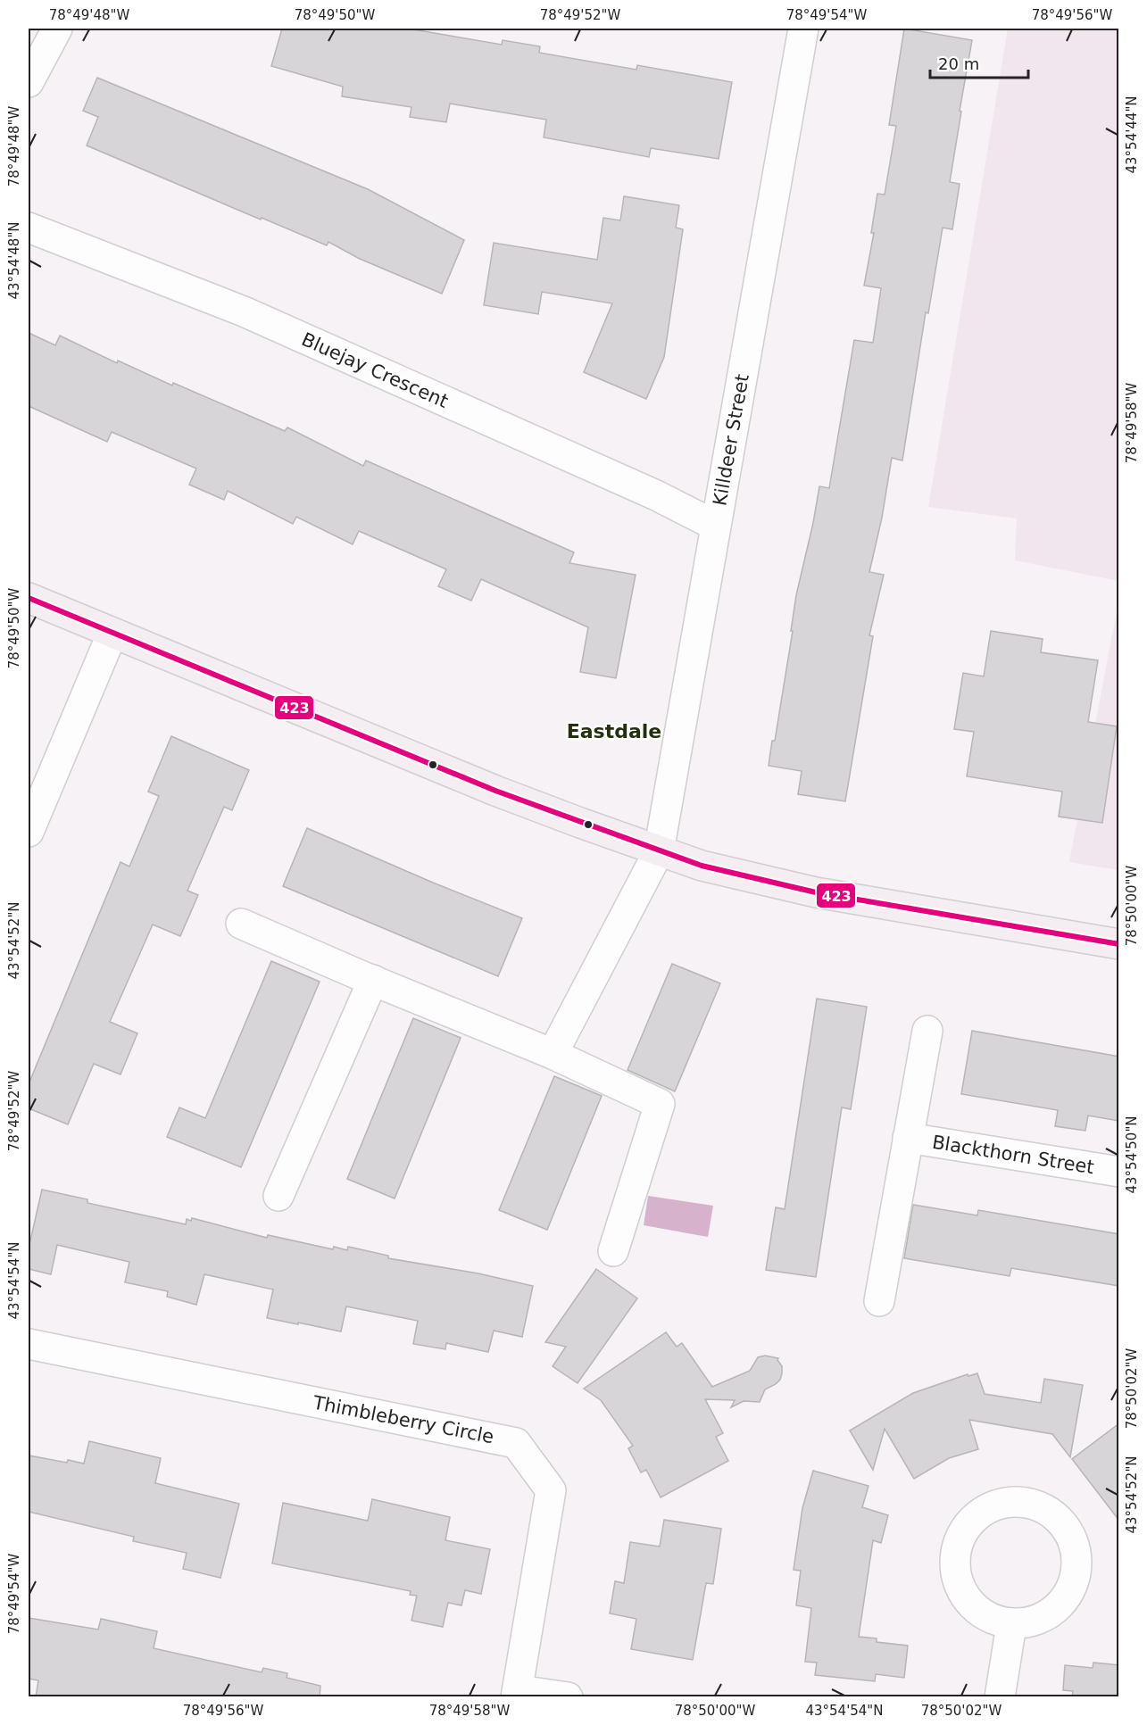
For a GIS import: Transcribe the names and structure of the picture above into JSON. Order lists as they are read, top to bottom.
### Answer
{
  "streets": {
    "street": [
      "Bluejay Crescent",
      "Killdeer Street",
      "Blackthorn Street",
      "Thimbleberry Circle"
    ]
  },
  "crossings": [
    ["Bluejay Crescent", "Killdeer Street"]
  ],
  "districts": ["Eastdale"],
  "lines": ["transit line 423"],
  "scale_bar": "20 m",
  "coordinates": [
    "78°49'48\"W",
    "78°49'50\"W",
    "78°49'52\"W",
    "78°49'54\"W",
    "78°49'56\"W",
    "43°54'44\"N",
    "43°54'48\"N",
    "78°49'58\"W",
    "78°50'00\"W",
    "43°54'52\"N",
    "43°54'50\"N",
    "43°54'54\"N",
    "78°50'02\"W"
  ]
}
